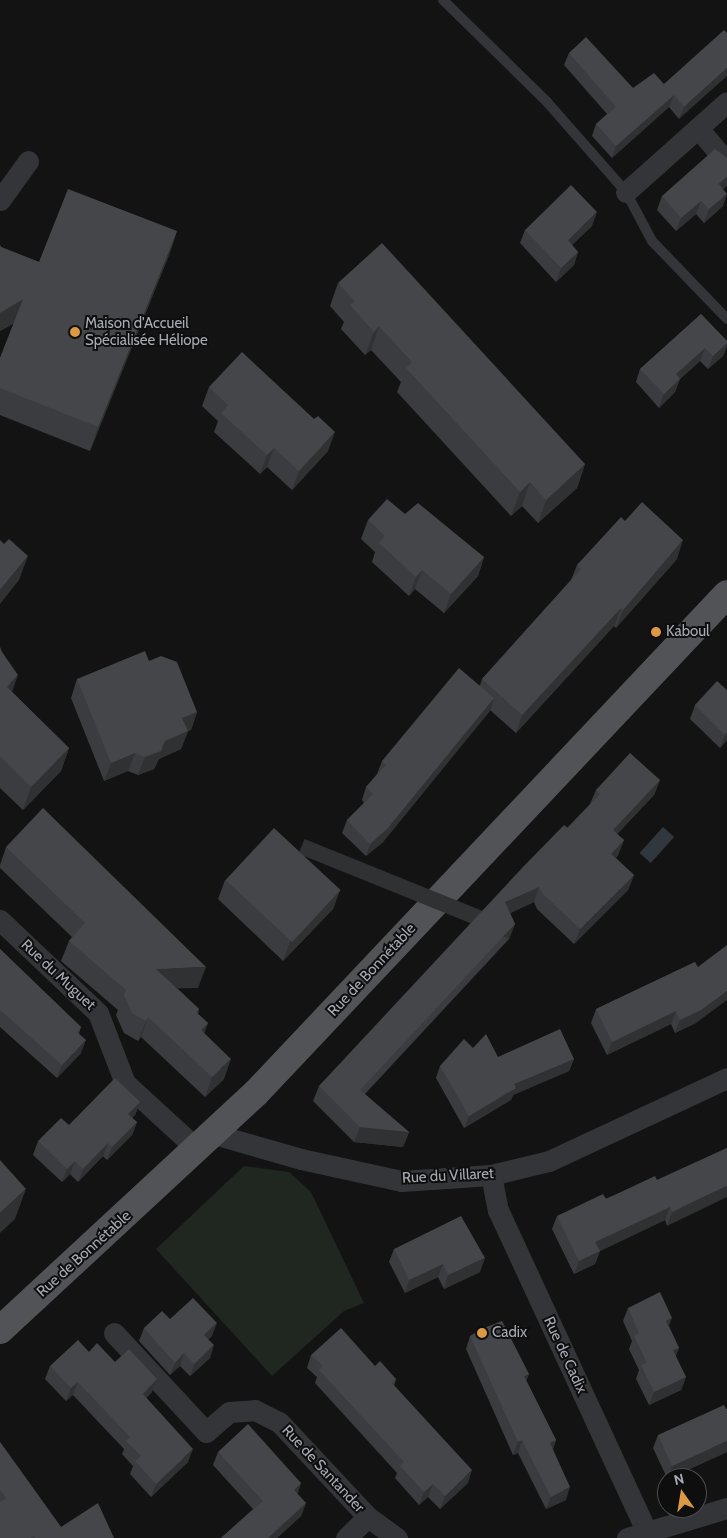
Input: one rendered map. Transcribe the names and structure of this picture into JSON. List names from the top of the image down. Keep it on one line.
{"streets":{"main road":["Rue de Bonnétable"],"street":["Rue du Muguet","Rue du Villaret","Rue de Cadix","Rue de Santander"]},"crossings":[["Rue de Bonnétable","Rue du Muguet"],["Rue de Bonnétable","Rue du Villaret"],["Rue du Muguet","Rue du Villaret"],["Rue du Villaret","Rue de Cadix"]],"places":["Maison d'Accueil Spécialisée Héliope","Kaboul","Cadix"],"north":"top"}
